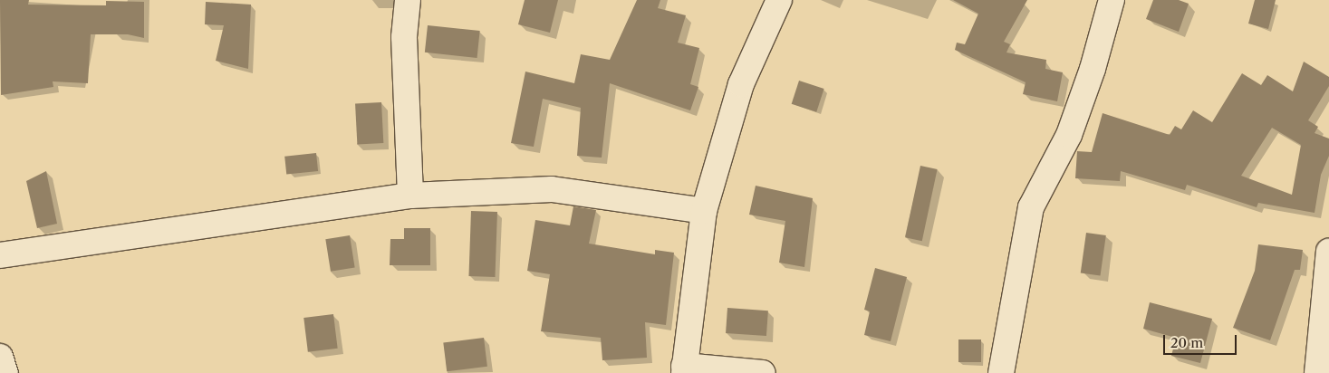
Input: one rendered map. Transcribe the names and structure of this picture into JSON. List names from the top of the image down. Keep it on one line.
{"scale_bar":"20 m"}
